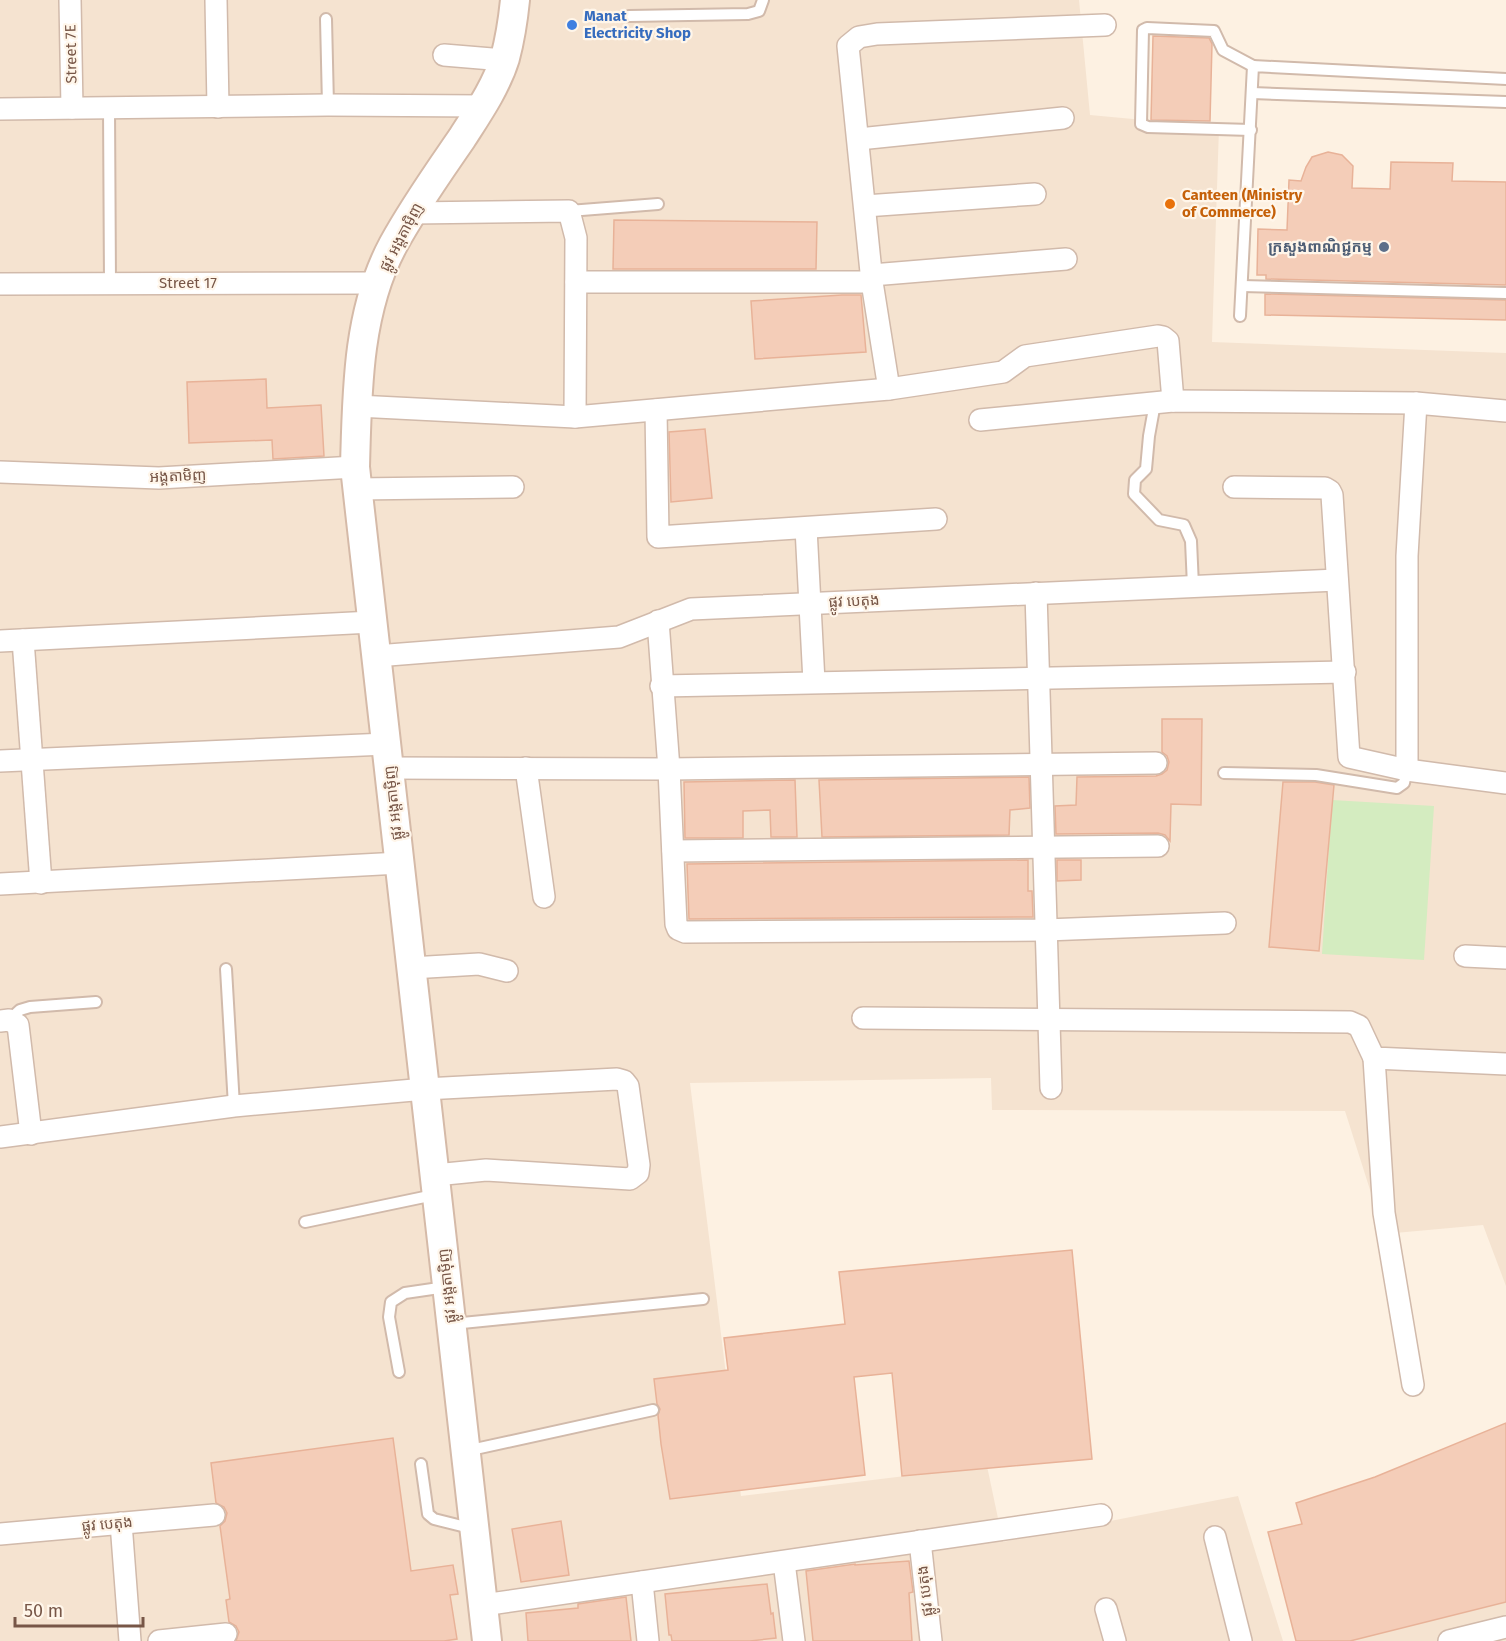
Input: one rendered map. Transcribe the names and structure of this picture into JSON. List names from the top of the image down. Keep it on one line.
{"streets":{"street":["Street 7E","ផ្លូវ អង្តតាម៉ិញ","Street 17","អង្គតាមិញ","ផ្លូវ បេតុង"]},"crossings":[["ផ្លូវ អង្តតាម៉ិញ","Street 17"],["ផ្លូវ អង្តតាម៉ិញ","អង្គតាមិញ"],["ផ្លូវ អង្តតាម៉ិញ","ផ្លូវ បេតុង"]],"places":["Manat Electricity Shop","Canteen (Ministry of Commerce)","ក្រសួងពាណិជ្ជកម្ម"],"scale_bar":"50 m"}
